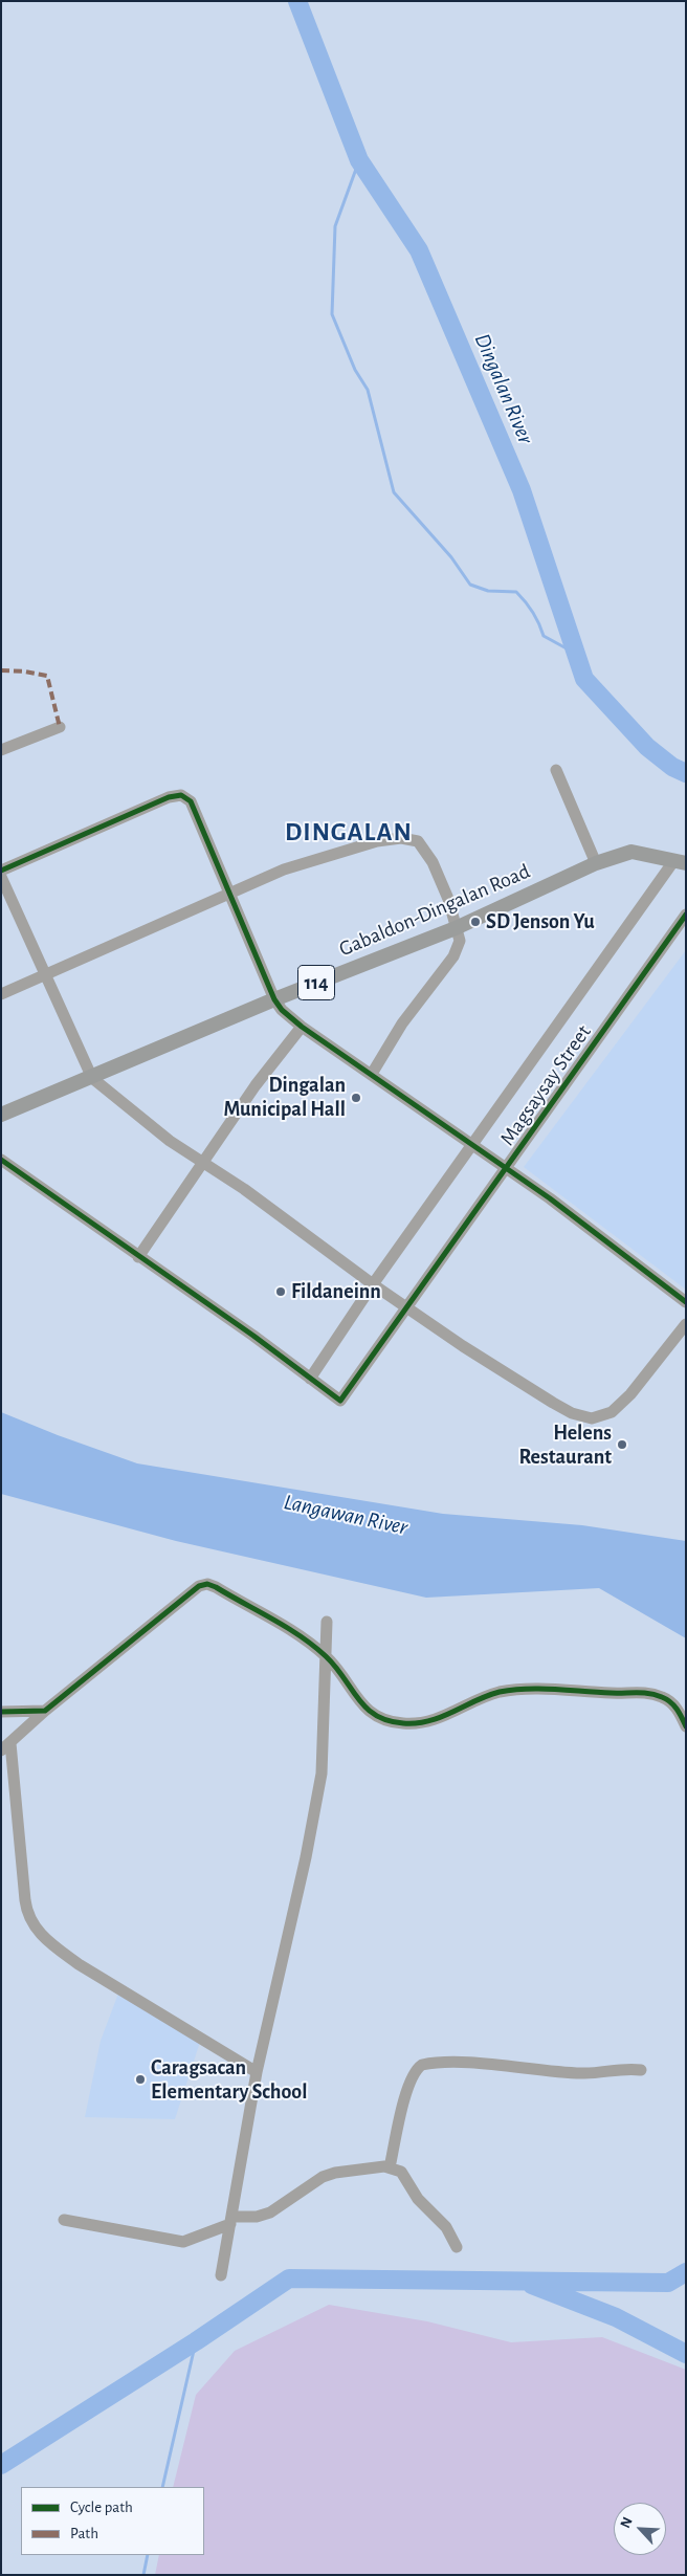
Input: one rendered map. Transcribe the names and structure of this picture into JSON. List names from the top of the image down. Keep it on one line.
{"streets":{"main road":["Gabaldon-Dingalan Road","114"],"street":["Magsaysay Street"]},"crossings":[["Gabaldon-Dingalan Road","Magsaysay Street"]],"districts":["DINGALAN"],"water":["Dingalan River","Langawan River"],"places":["SD Jenson Yu","Dingalan Municipal Hall","Fildaneinn","Helens Restaurant","Caragsacan Elementary School"],"legend":["Cycle path","Path"],"north":"top left"}
